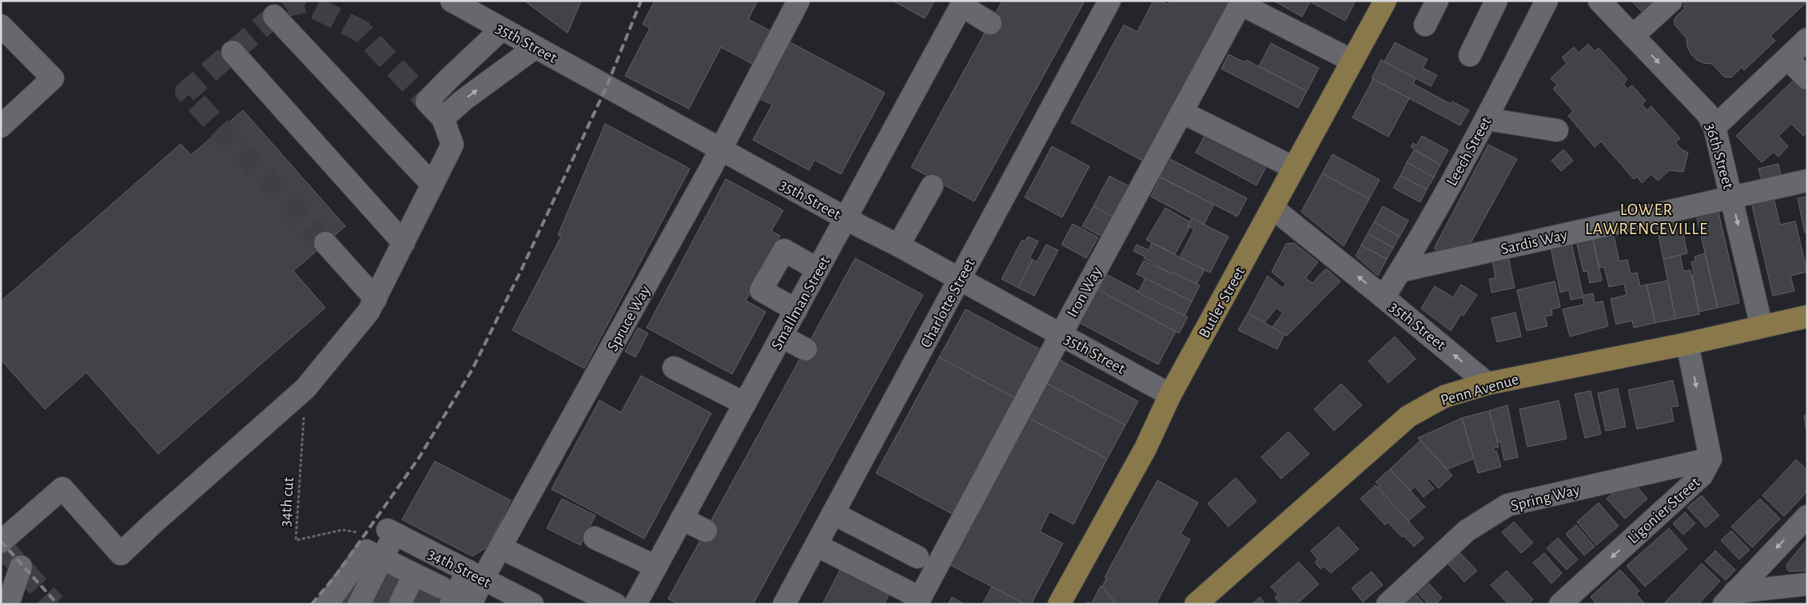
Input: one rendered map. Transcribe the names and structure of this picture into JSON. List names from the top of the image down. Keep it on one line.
{"streets":{"main road":["Butler Street","Penn Avenue"],"street":["35th Street","Leech Street","36th Street","Sardis Way","Iron Way","Smallman Street","Charlotte Street","Spruce Way","Spring Way","Ligonier Street","34th Street"],"path":["34th cut"]},"crossings":[["35th Street","Leech Street"],["35th Street","Iron Way"],["35th Street","Butler Street"],["35th Street","Smallman Street"],["35th Street","Charlotte Street"],["35th Street","Spruce Way"],["35th Street","Penn Avenue"],["Leech Street","Sardis Way"],["36th Street","Sardis Way"],["36th Street","Penn Avenue"],["Spruce Way","34th Street"],["Penn Avenue","Ligonier Street"],["Spring Way","Ligonier Street"],["34th cut","34th Street"]],"one_way":["36th Street"],"districts":["LOWER LAWRENCEVILLE"]}
